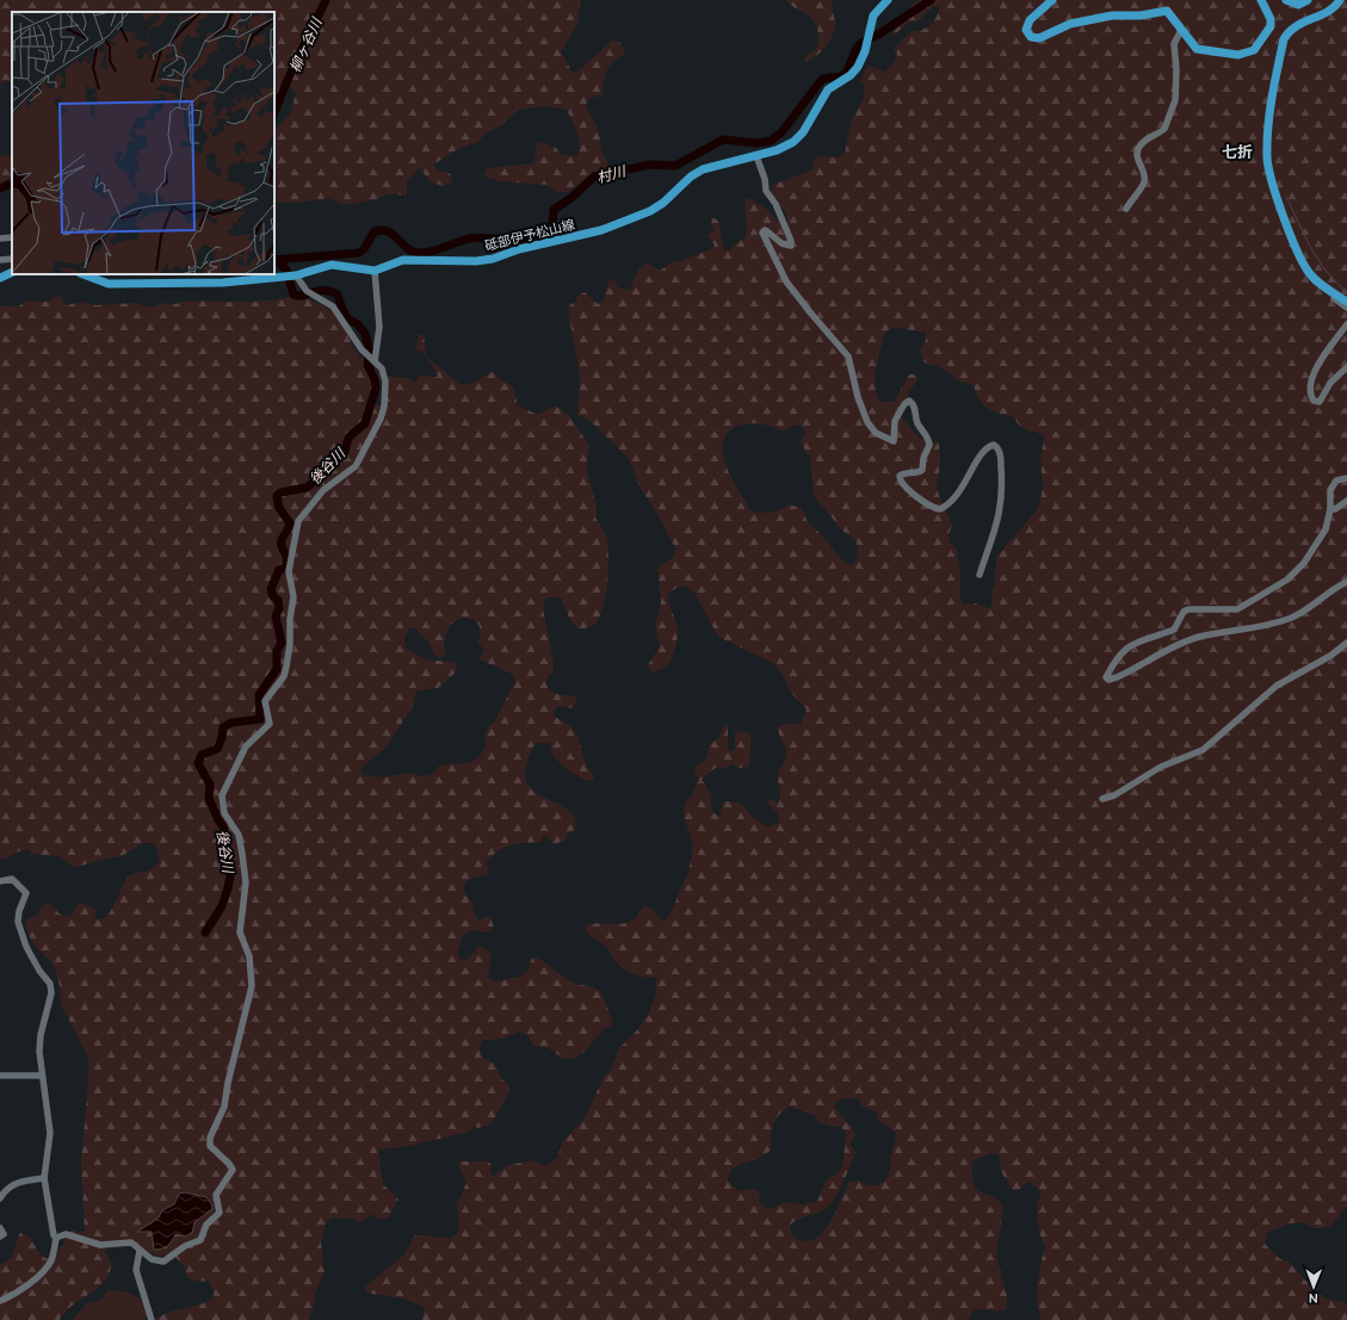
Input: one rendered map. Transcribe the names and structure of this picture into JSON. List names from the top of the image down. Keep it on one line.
{"streets":{"main road":["砥部伊予松山線"]},"districts":["七折"],"water":["柳ヶ谷川","村川","後谷川"],"north":"bottom"}
